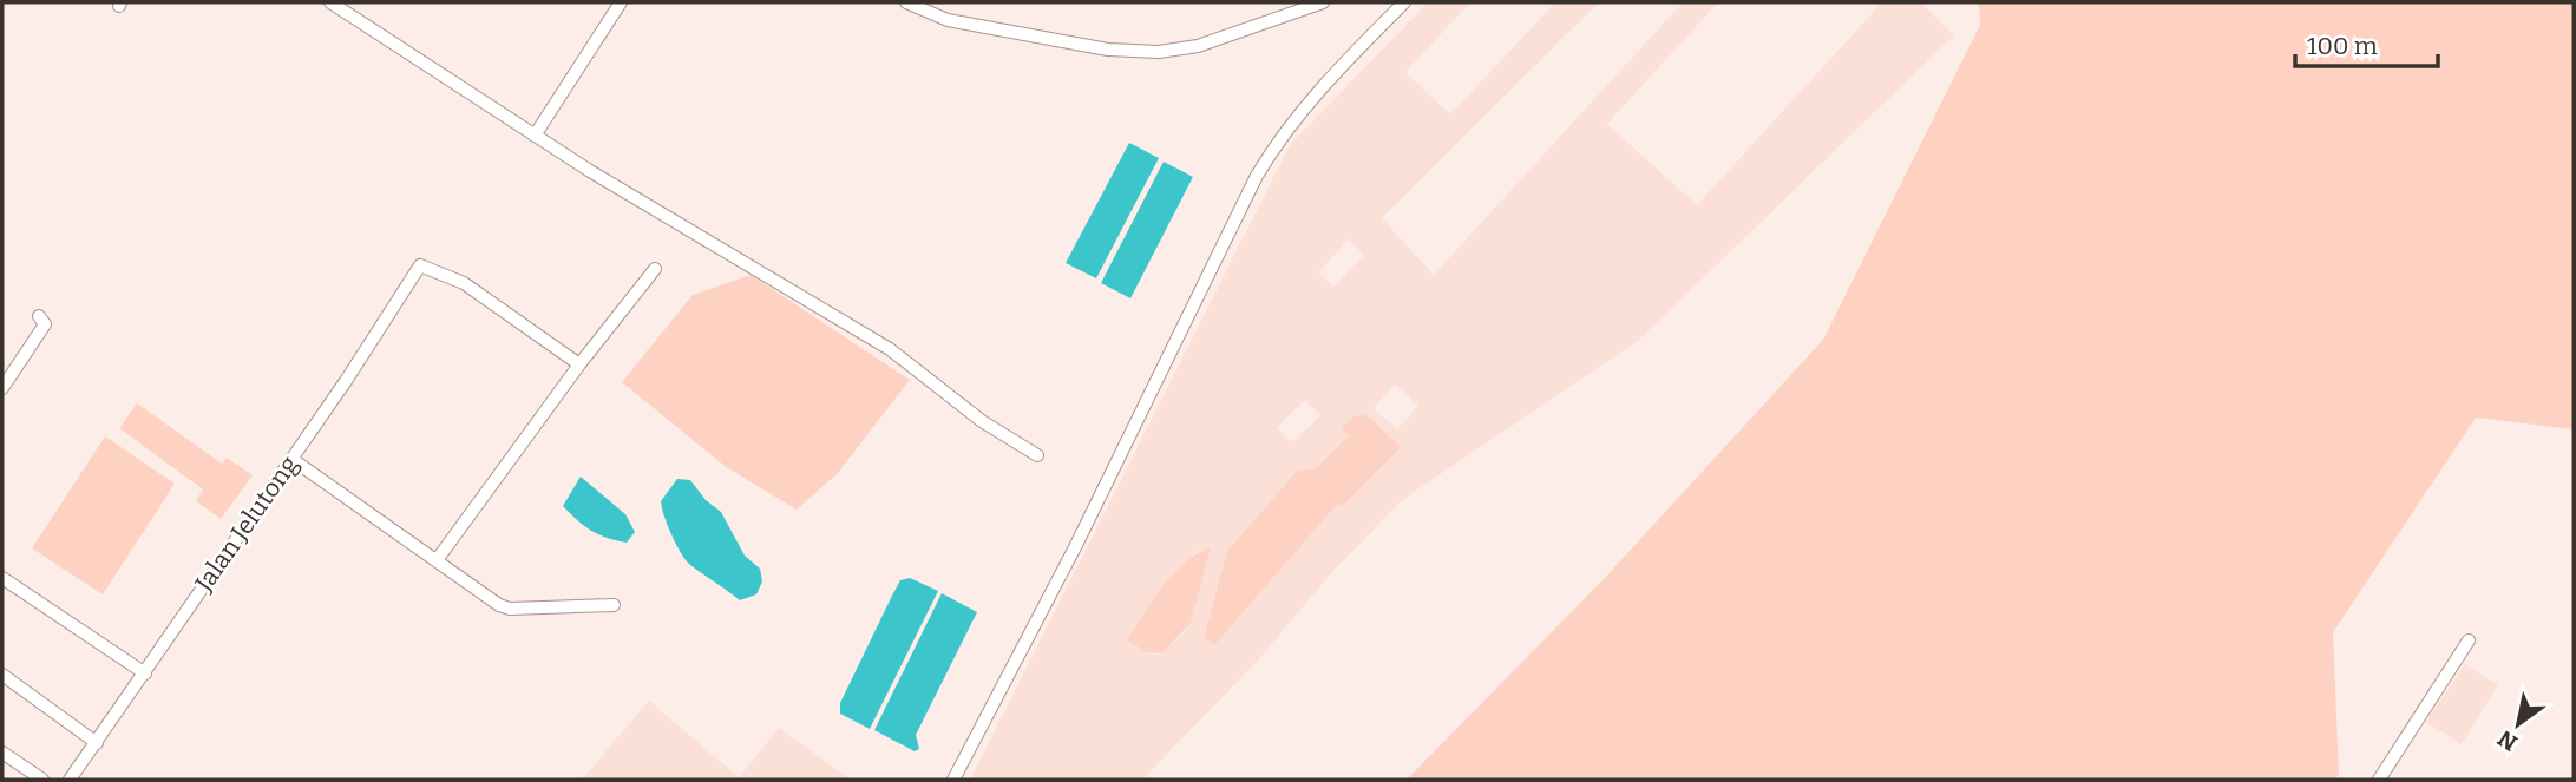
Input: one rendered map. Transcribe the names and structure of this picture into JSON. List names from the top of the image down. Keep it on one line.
{"streets":{"street":["Jalan Jelutong"]},"scale_bar":"100 m","north":"bottom left"}
